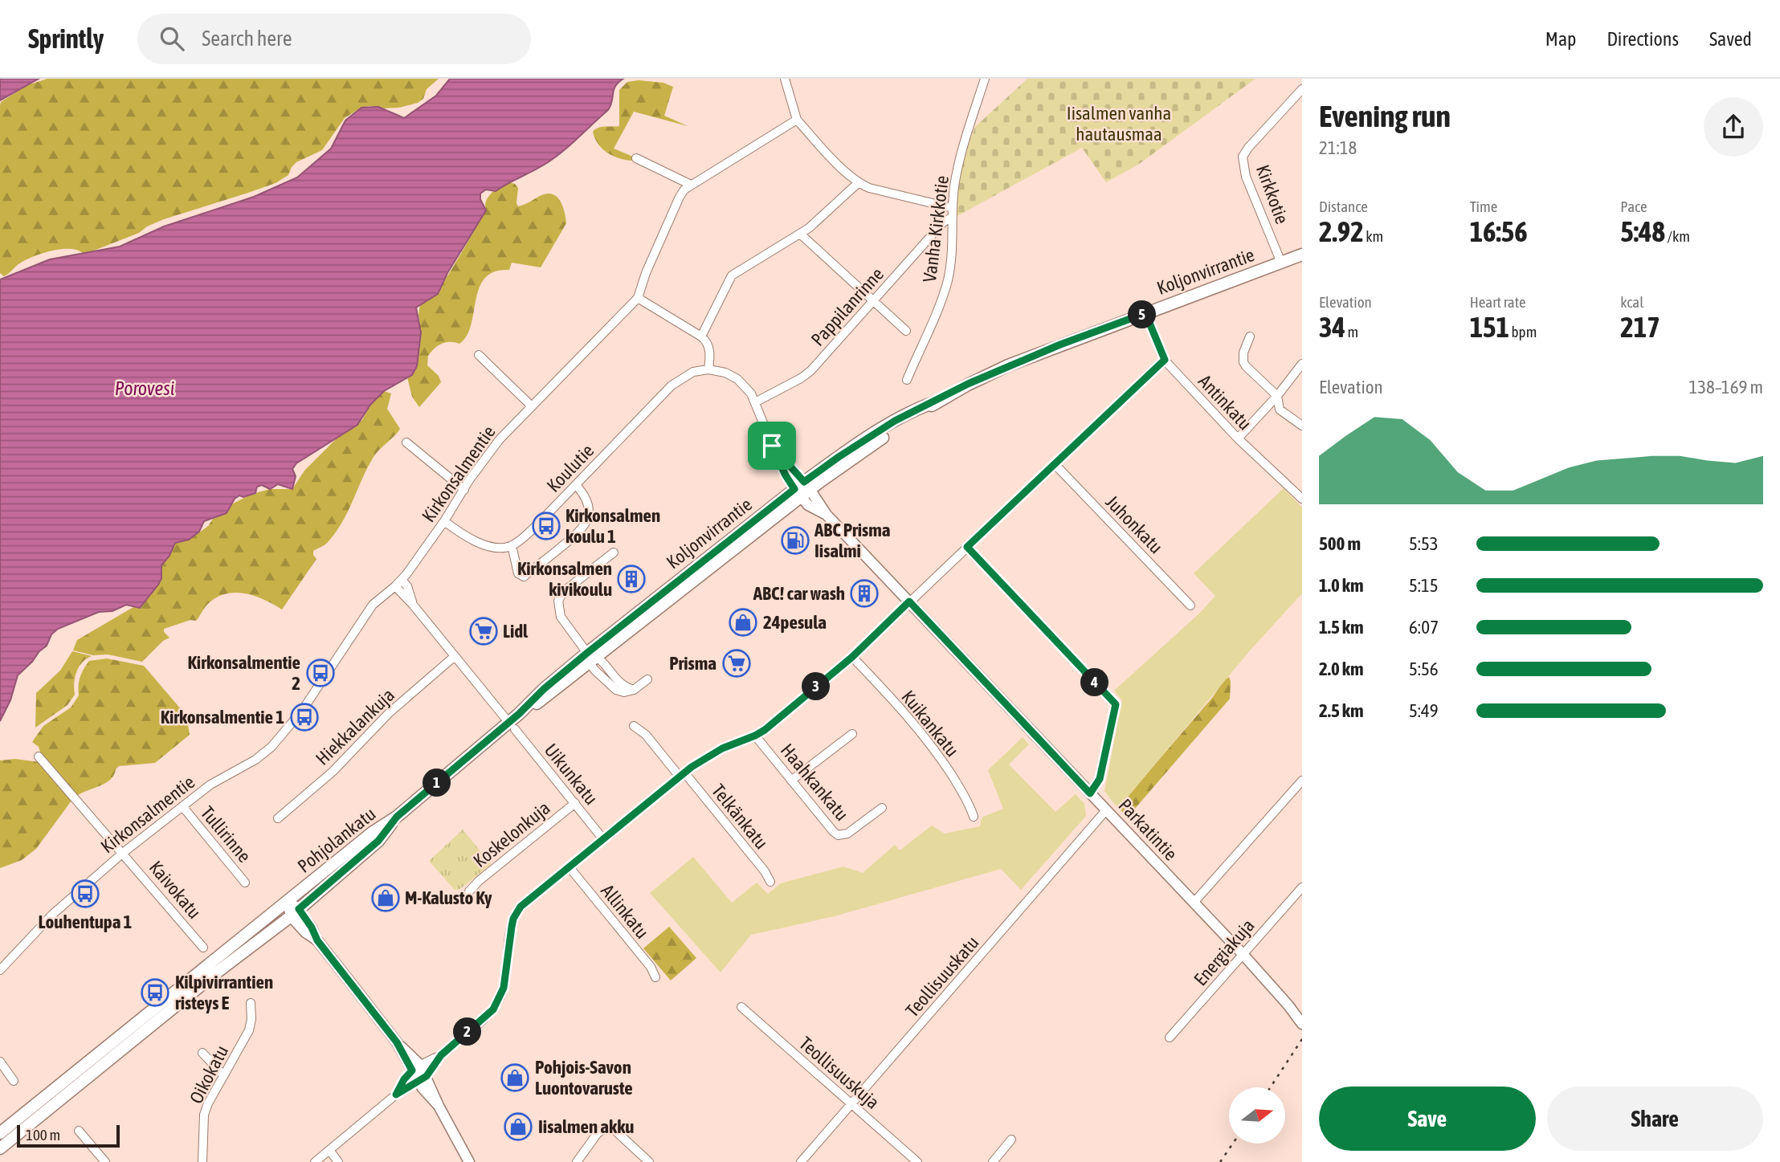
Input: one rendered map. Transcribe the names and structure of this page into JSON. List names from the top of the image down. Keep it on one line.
{"streets":{"main road":["Koljonvirrantie","Pohjolankatu"],"street":["Kirkkotie","Vanha Kirkkotie","Pappilanrinne","Antinkatu","Koulutie","Kirkonsalmentie","Juhonkatu","Kuikankatu","Hiekkalankuja","Uikunkatu","Haahkankatu","Telkänkatu","Parkatintie","Tullirinne","Koskelonkuja","Kaivokatu","Allinkatu","Energiakuja","Teollisuuskatu","Teollisuuskuja","Oikokatu"]},"crossings":[["Kirkkotie","Koljonvirrantie"],["Vanha Kirkkotie","Pappilanrinne"],["Koljonvirrantie","Antinkatu"],["Koljonvirrantie","Parkatintie"],["Koljonvirrantie","Pohjolankatu"],["Kirkonsalmentie","Tullirinne"],["Kirkonsalmentie","Kaivokatu"],["Uikunkatu","Koskelonkuja"],["Parkatintie","Energiakuja"],["Parkatintie","Teollisuuskatu"],["Teollisuuskatu","Teollisuuskuja"]],"water":["Porovesi"],"parks":["Iisalmen vanha hautausmaa"],"places":{"bus stop":["Kirkonsalmen koulu 1","Kirkonsalmentie 2","Kirkonsalmentie 1","Louhentupa 1","Kilpivirrantien risteys E"],"fuel station":["ABC Prisma Iisalmi"],"building":["Kirkonsalmen kivikoulu","ABC! car wash"],"shop":["24pesula","M-Kalusto Ky","Pohjois-Savon Luontovaruste","Iisalmen akku"],"supermarket":["Lidl","Prisma"]},"scale_bar":"100 m","north":"right","page":{"header":"Sprintly","search":"Search here","nav":["Map","Directions","Saved"],"heading":["Evening run","21:18"],"stats":[["Distance","2.92 km"],["Time","16:56"],["Pace","5:48 /km"],["Elevation","34 m"],["Heart rate","151 bpm"],["kcal","217"]],"pins":["5","4","3","1","2"],"chart":["Elevation","138–169 m"],"list":[{"name":"500 m","note":"5:53"},{"name":"1.0 km","note":"5:15"},{"name":"1.5 km","note":"6:07"},{"name":"2.0 km","note":"5:56"},{"name":"2.5 km","note":"5:49"}],"buttons":["Save","Share"],"scale":"100 m"}}
